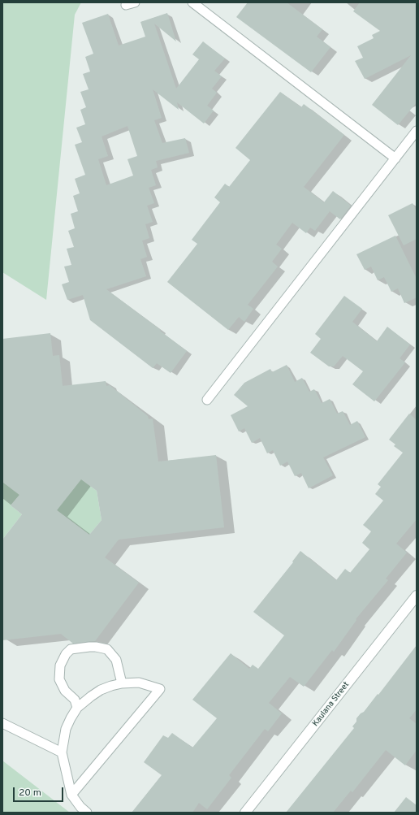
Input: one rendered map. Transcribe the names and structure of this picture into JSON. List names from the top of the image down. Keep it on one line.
{"streets":{"street":["Kaulana Street"]},"scale_bar":"20 m"}
